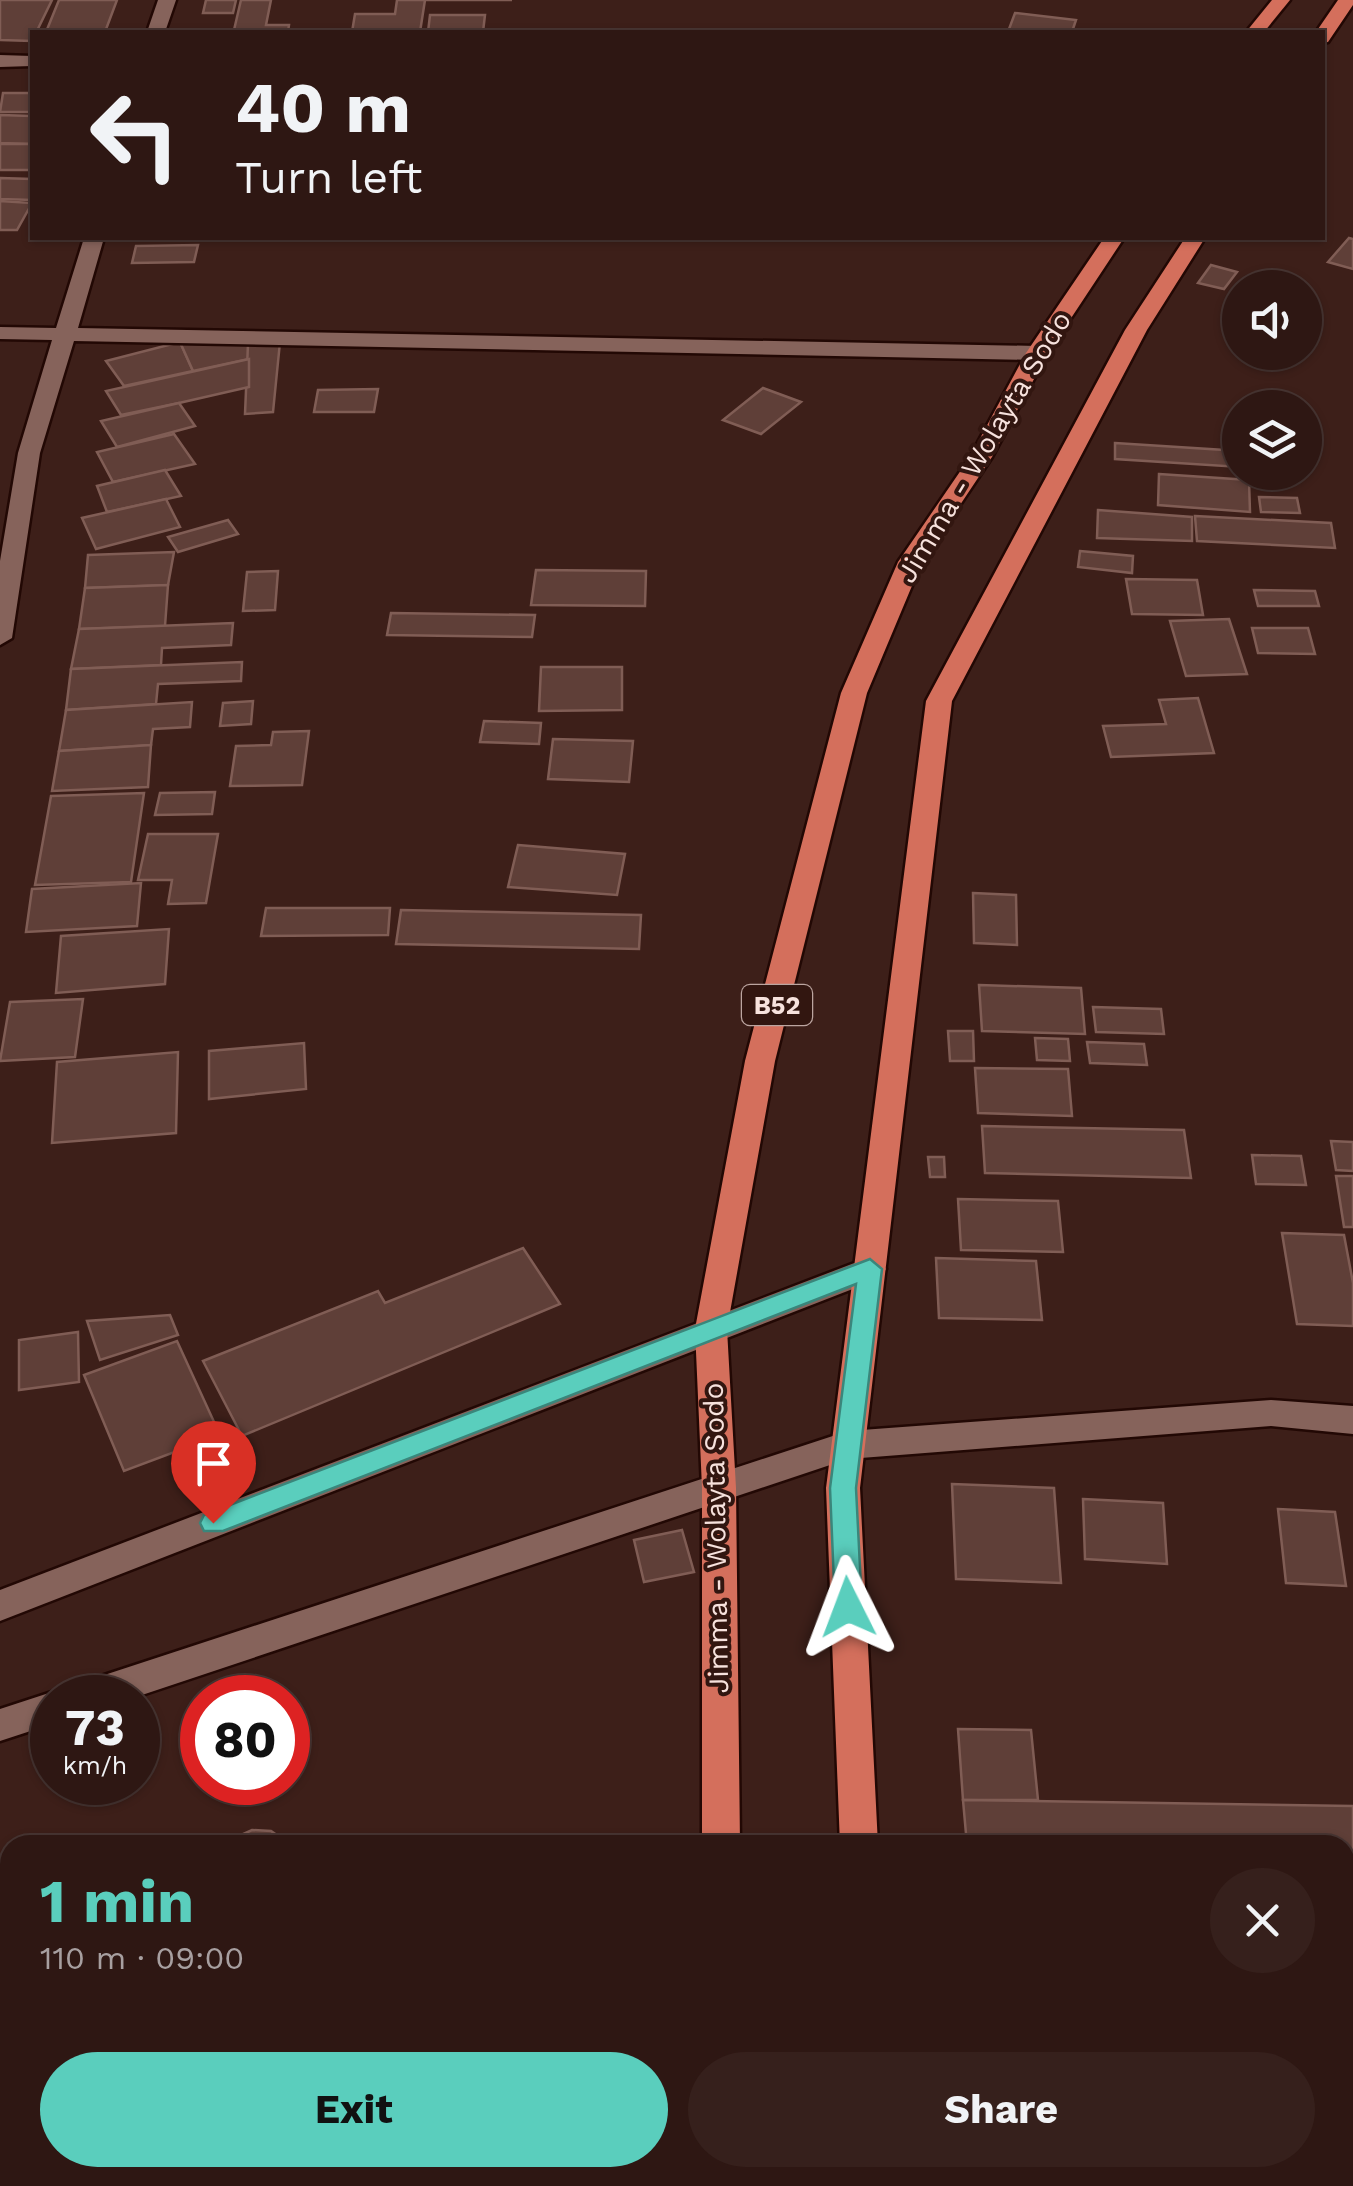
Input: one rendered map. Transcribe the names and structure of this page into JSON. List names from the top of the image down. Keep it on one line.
{"streets":{"highway":["Jimma - Wolayta Sodo","B52"]},"page":{"turn":["40 m","Turn left"],"speed":"73 km/h","limit":"80","heading":["1 min","110 m · 09:00"],"buttons":["Exit","Share"]}}
